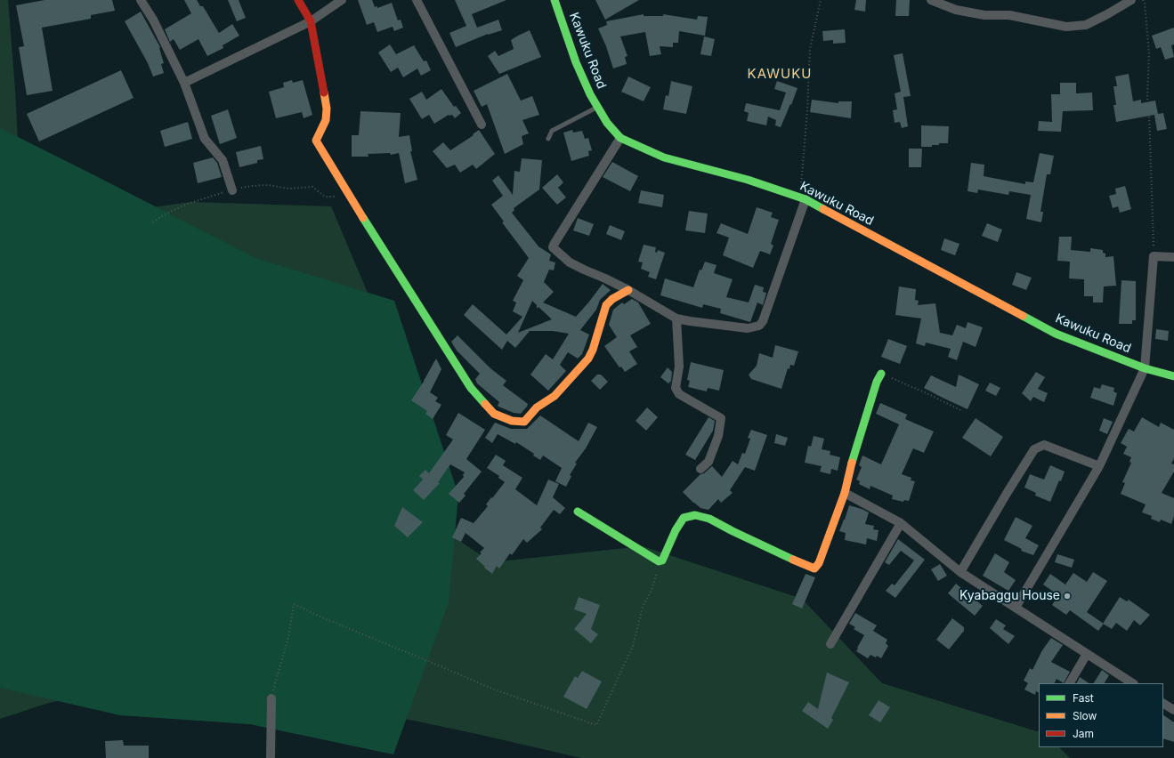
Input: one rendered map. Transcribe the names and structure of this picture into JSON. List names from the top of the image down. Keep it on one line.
{"streets":{"street":["Kawuku Road"]},"districts":["KAWUKU"],"places":["Kyabaggu House"],"legend":["Fast","Slow","Jam"]}
